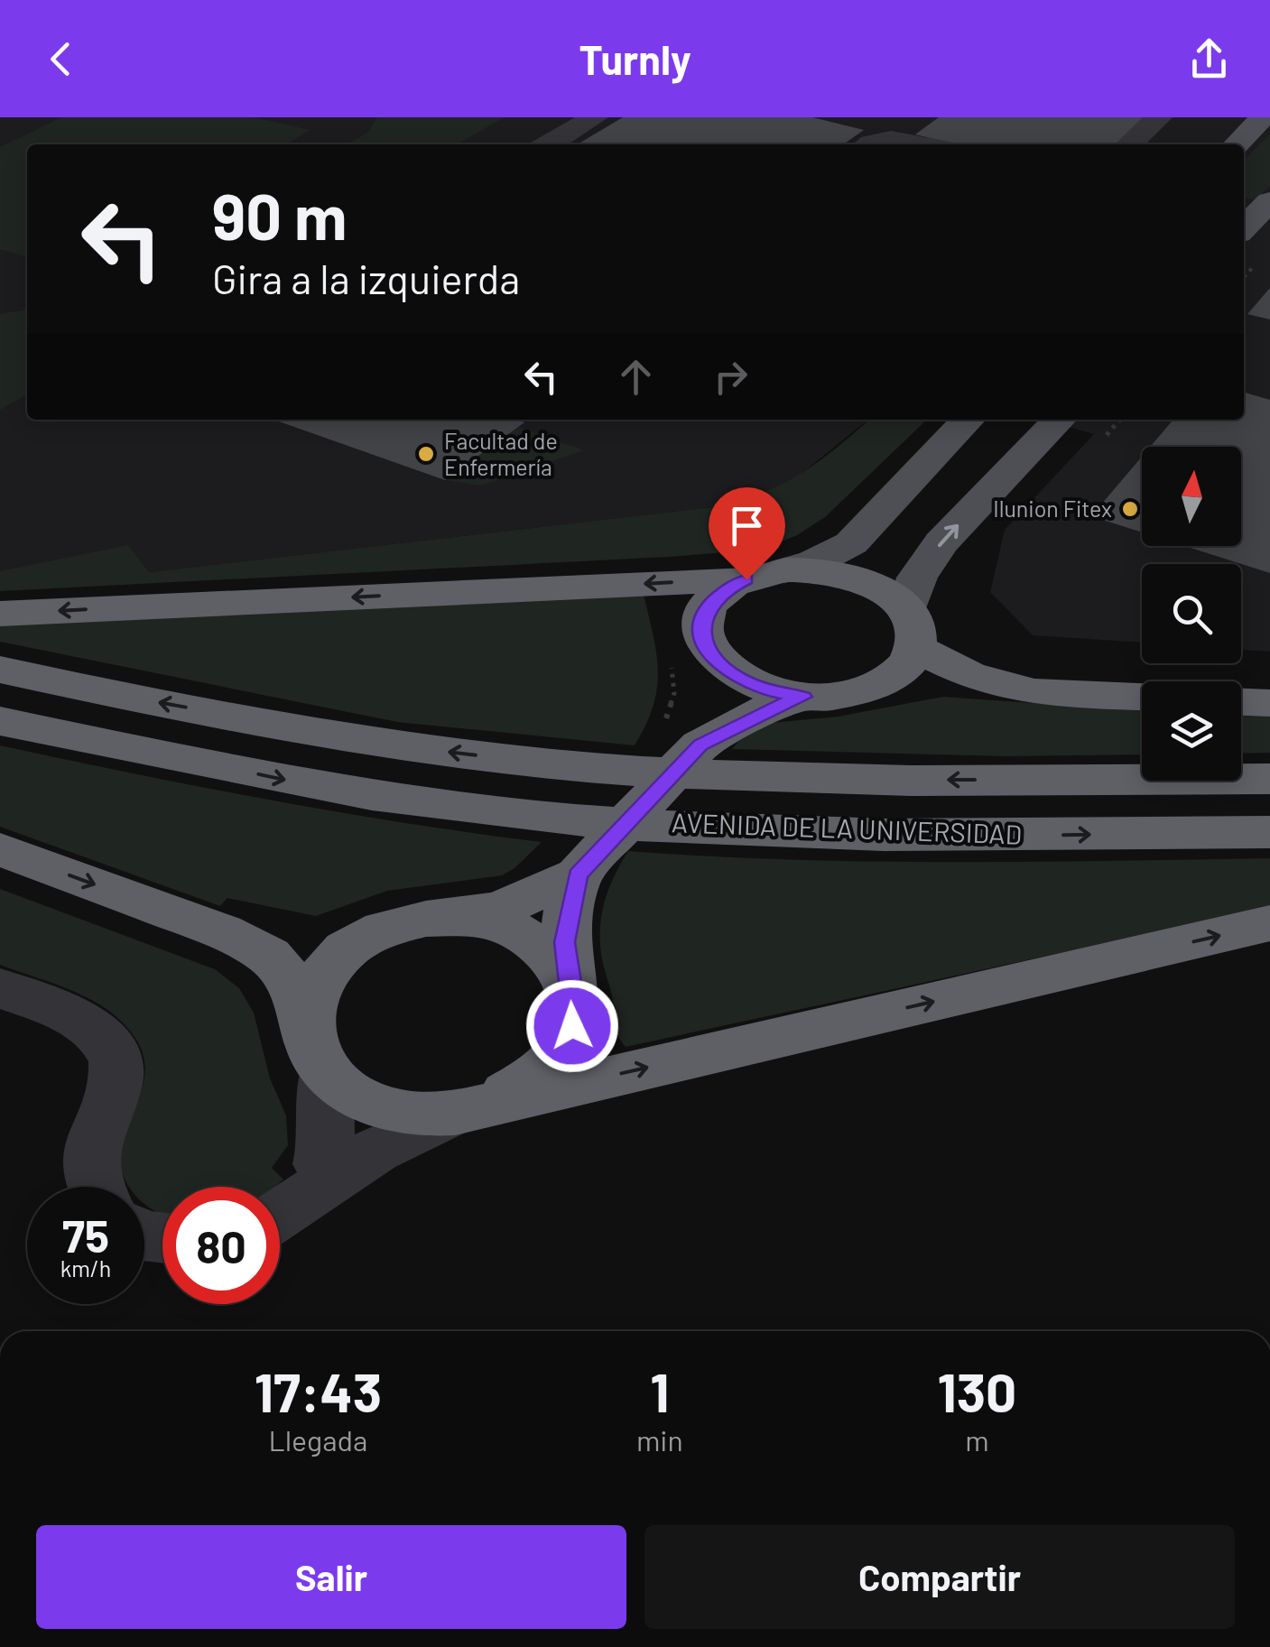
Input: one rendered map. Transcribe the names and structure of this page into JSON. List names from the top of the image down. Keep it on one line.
{"streets":{"highway":["AVENIDA DE LA UNIVERSIDAD"]},"places":["Facultad de Enfermería","Ilunion Fitex"],"north":"top","page":{"header":"Turnly","turn":["90 m","Gira a la izquierda"],"speed":"75 km/h","limit":"80","eta":["17:43","Llegada","1","min","130","m"],"buttons":["Salir","Compartir"]}}
